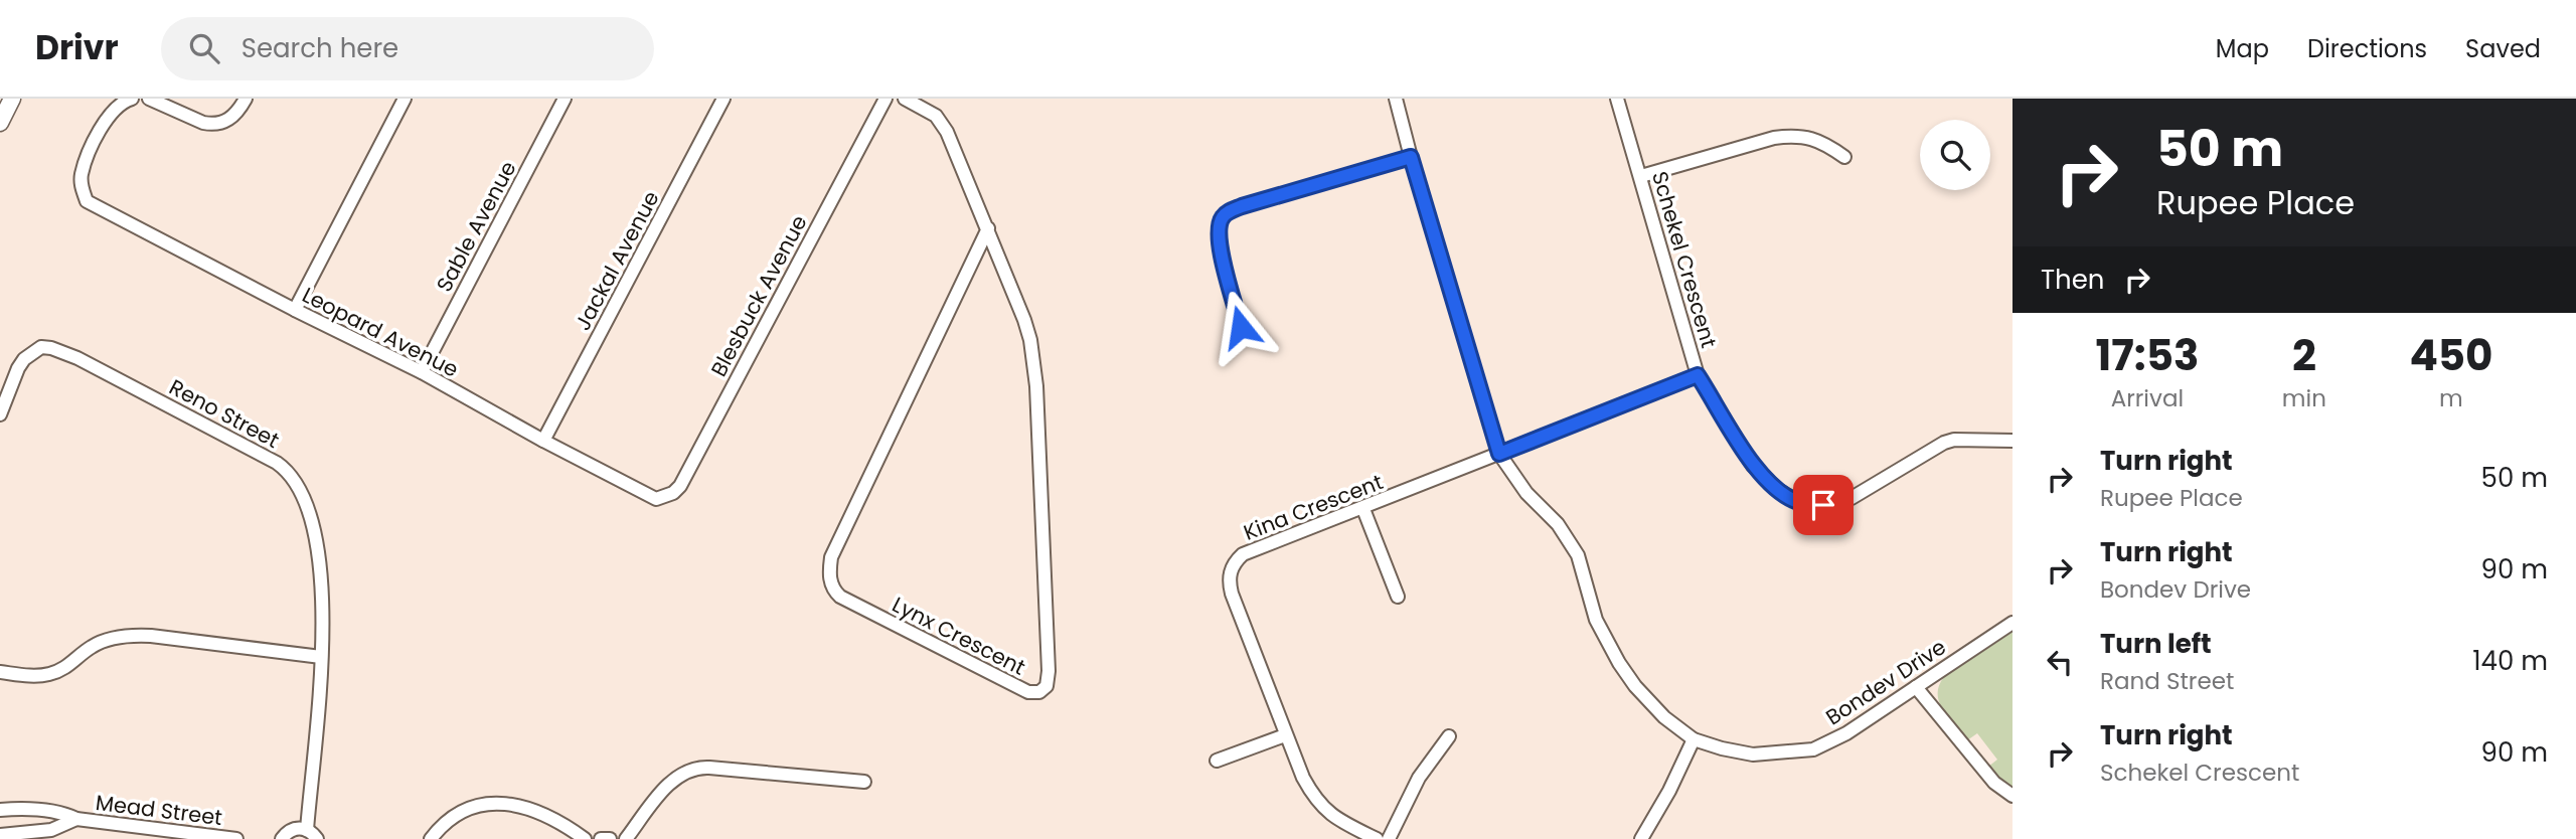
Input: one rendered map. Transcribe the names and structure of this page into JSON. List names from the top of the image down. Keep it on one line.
{"streets":{"street":["Sable Avenue","Schekel Crescent","Jackal Avenue","Blesbuck Avenue","Leopard Avenue","Reno Street","Kina Crescent","Lynx Crescent","Bondev Drive","Mead Street"]},"crossings":[["Sable Avenue","Leopard Avenue"],["Schekel Crescent","Kina Crescent"],["Jackal Avenue","Leopard Avenue"],["Blesbuck Avenue","Leopard Avenue"],["Kina Crescent","Bondev Drive"]],"page":{"header":"Drivr","search":"Search here","nav":["Map","Directions","Saved"],"turn":["50 m","Rupee Place"],"then":"Then","eta":["17:53","Arrival","2","min","450","m"],"list":[{"name":"Turn right","note":"Rupee Place","value":"50 m"},{"name":"Turn right","note":"Bondev Drive","value":"90 m"},{"name":"Turn left","note":"Rand Street","value":"140 m"},{"name":"Turn right","note":"Schekel Crescent","value":"90 m"}]}}
